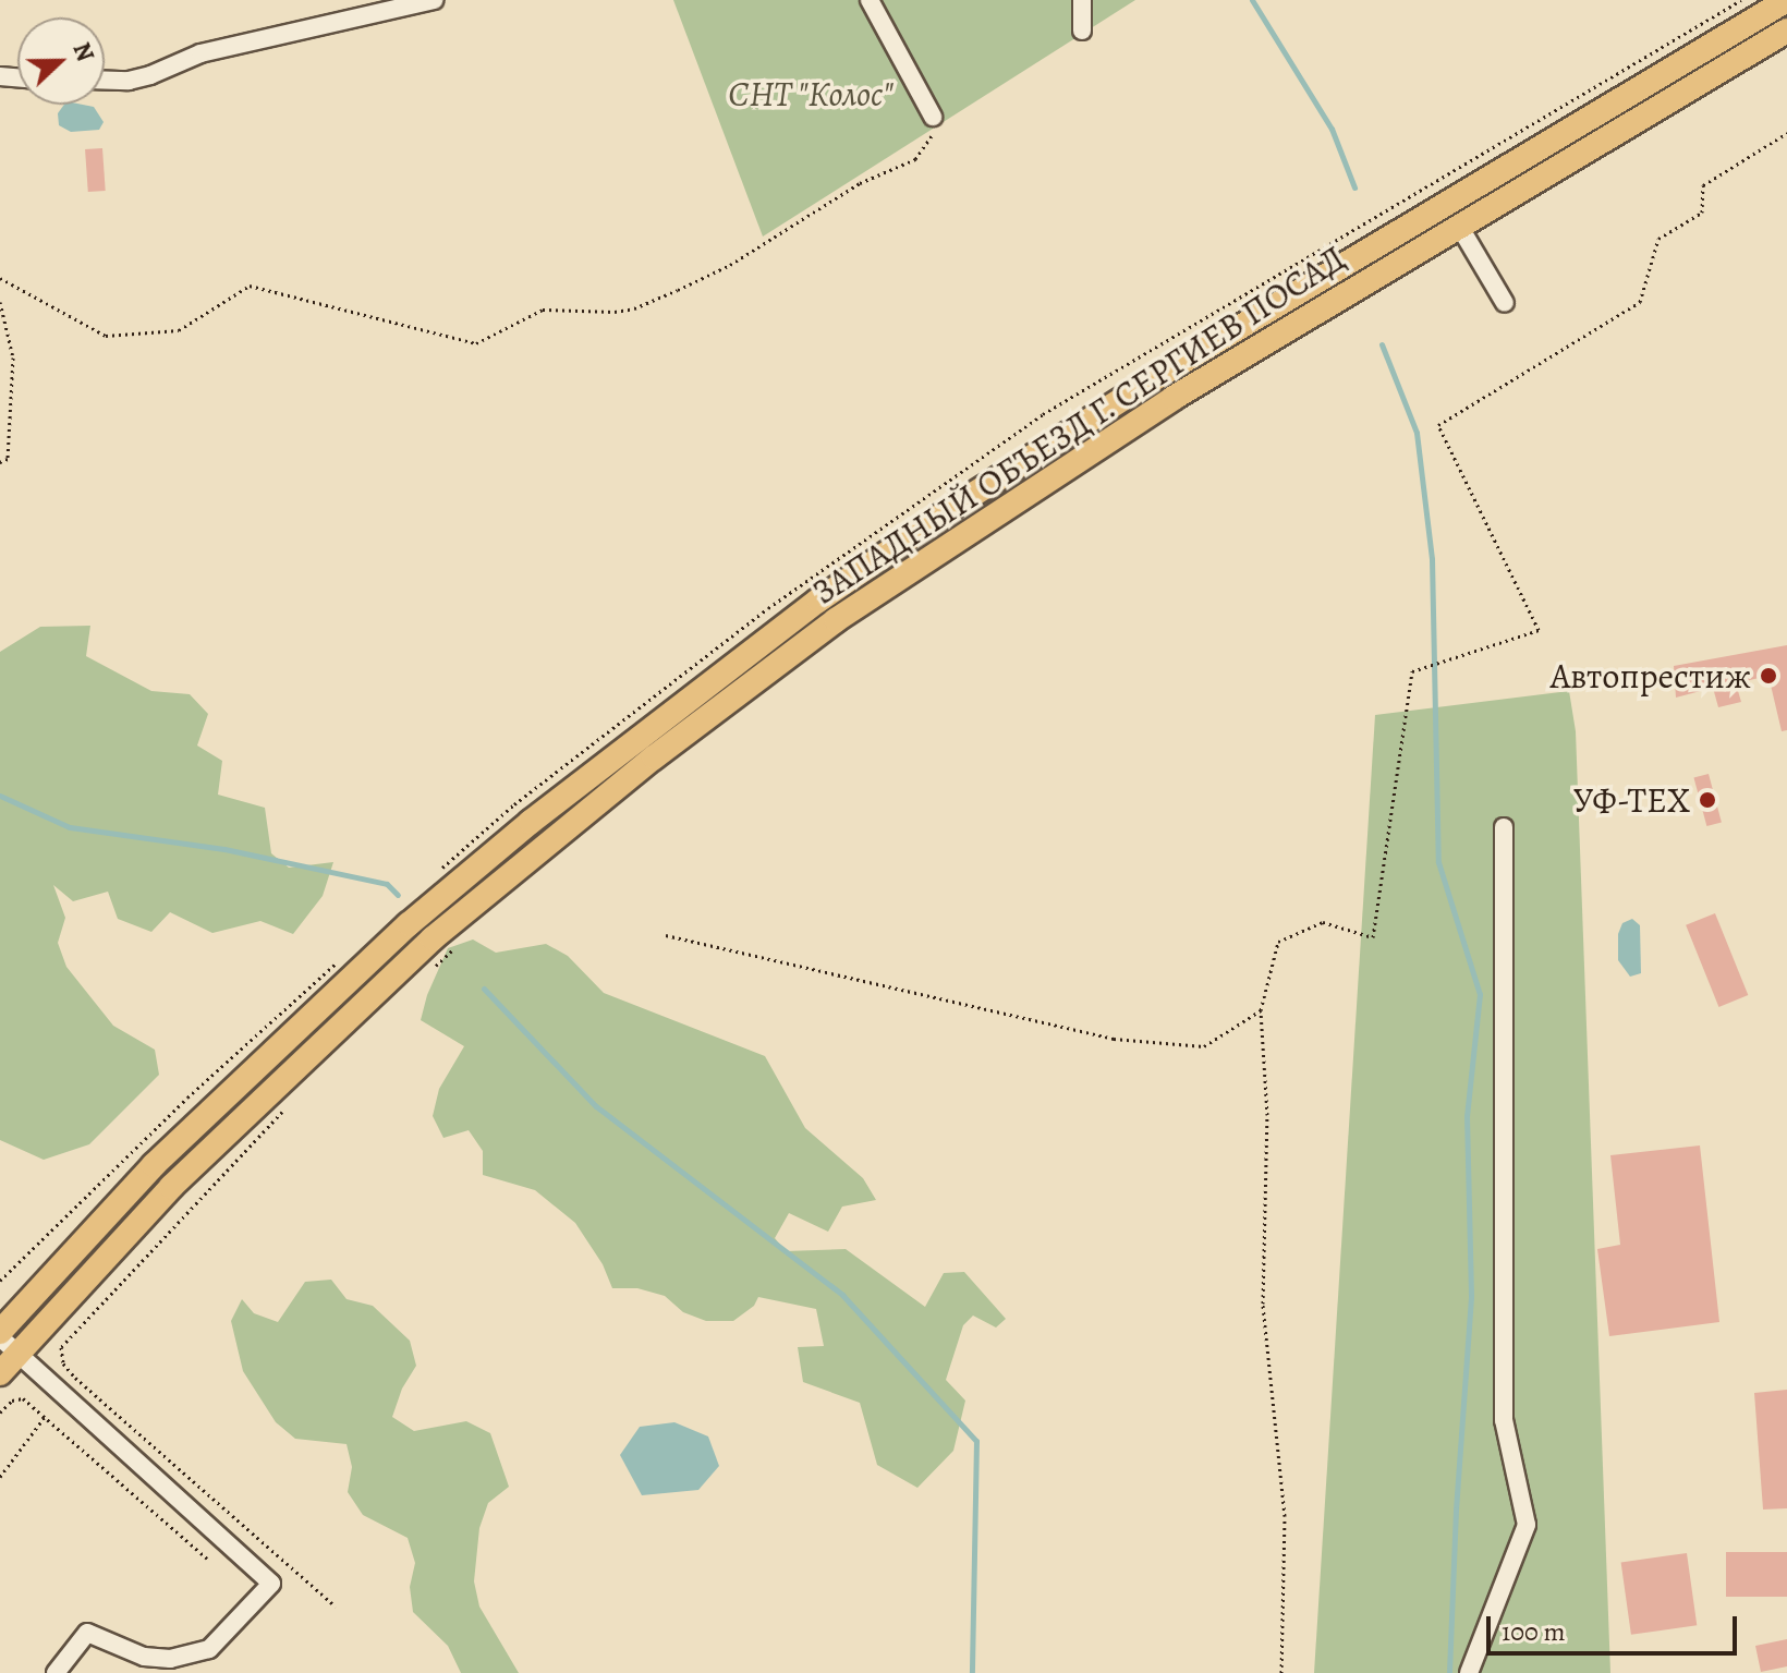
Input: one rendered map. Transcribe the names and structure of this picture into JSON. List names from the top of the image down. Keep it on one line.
{"streets":{"main road":["ЗАПАДНЫЙ ОБЪЕЗД Г. СЕРГИЕВ ПОСАД"]},"parks":["СНТ \"Колос\""],"places":["Автопрестиж","УФ-ТЕХ"],"scale_bar":"100 m","north":"right"}
